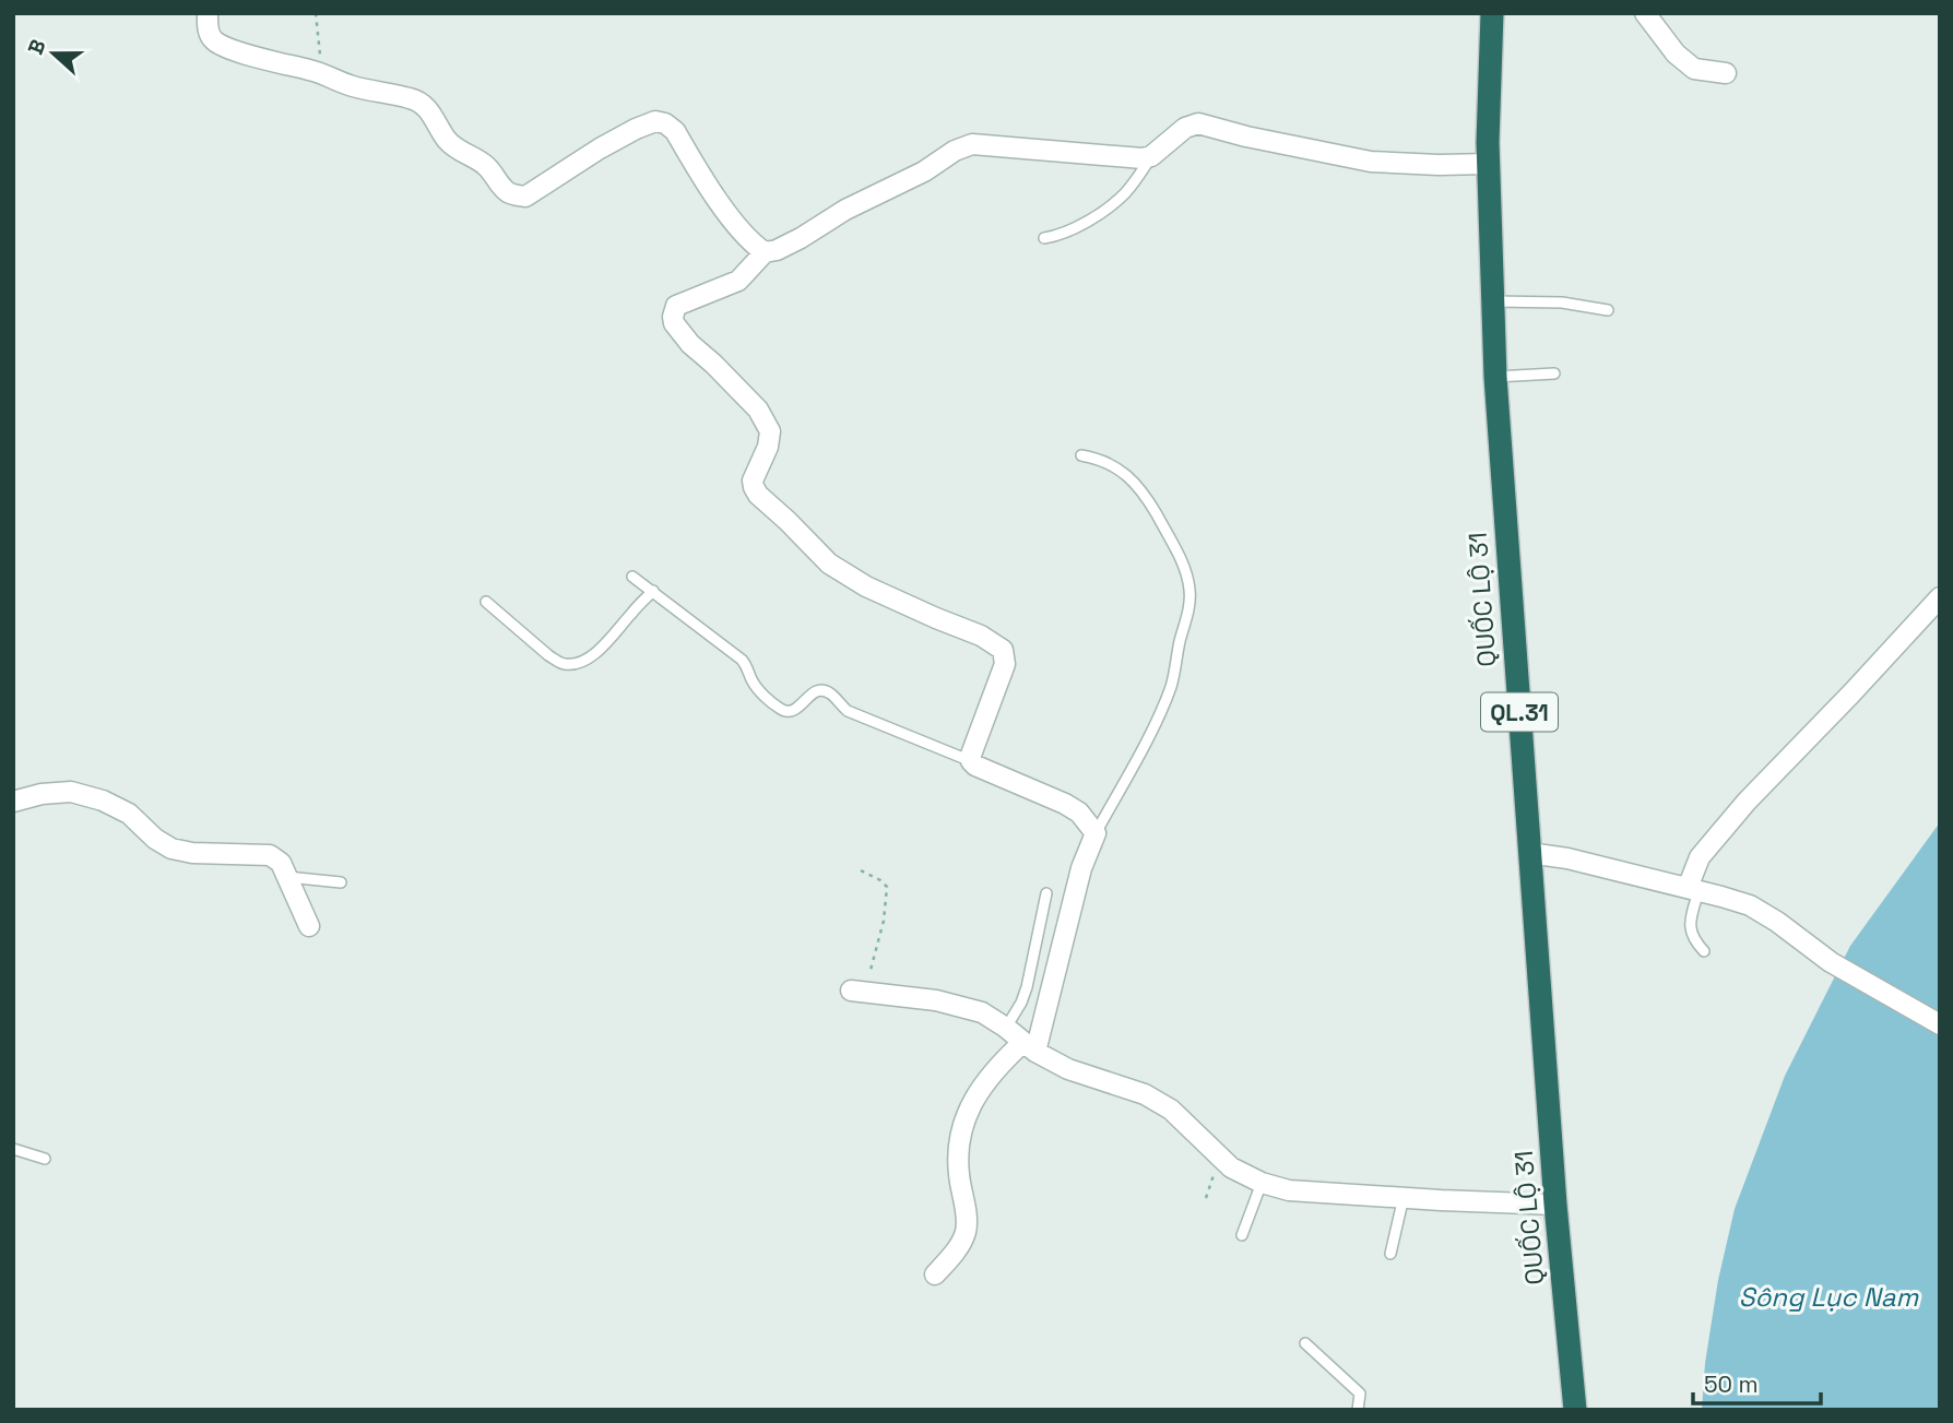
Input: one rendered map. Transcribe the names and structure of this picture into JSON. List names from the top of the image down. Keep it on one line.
{"streets":{"highway":["QUỐC LỘ 31","QL.31"]},"water":["Sông Lục Nam"],"scale_bar":"50 m","north":"left"}
